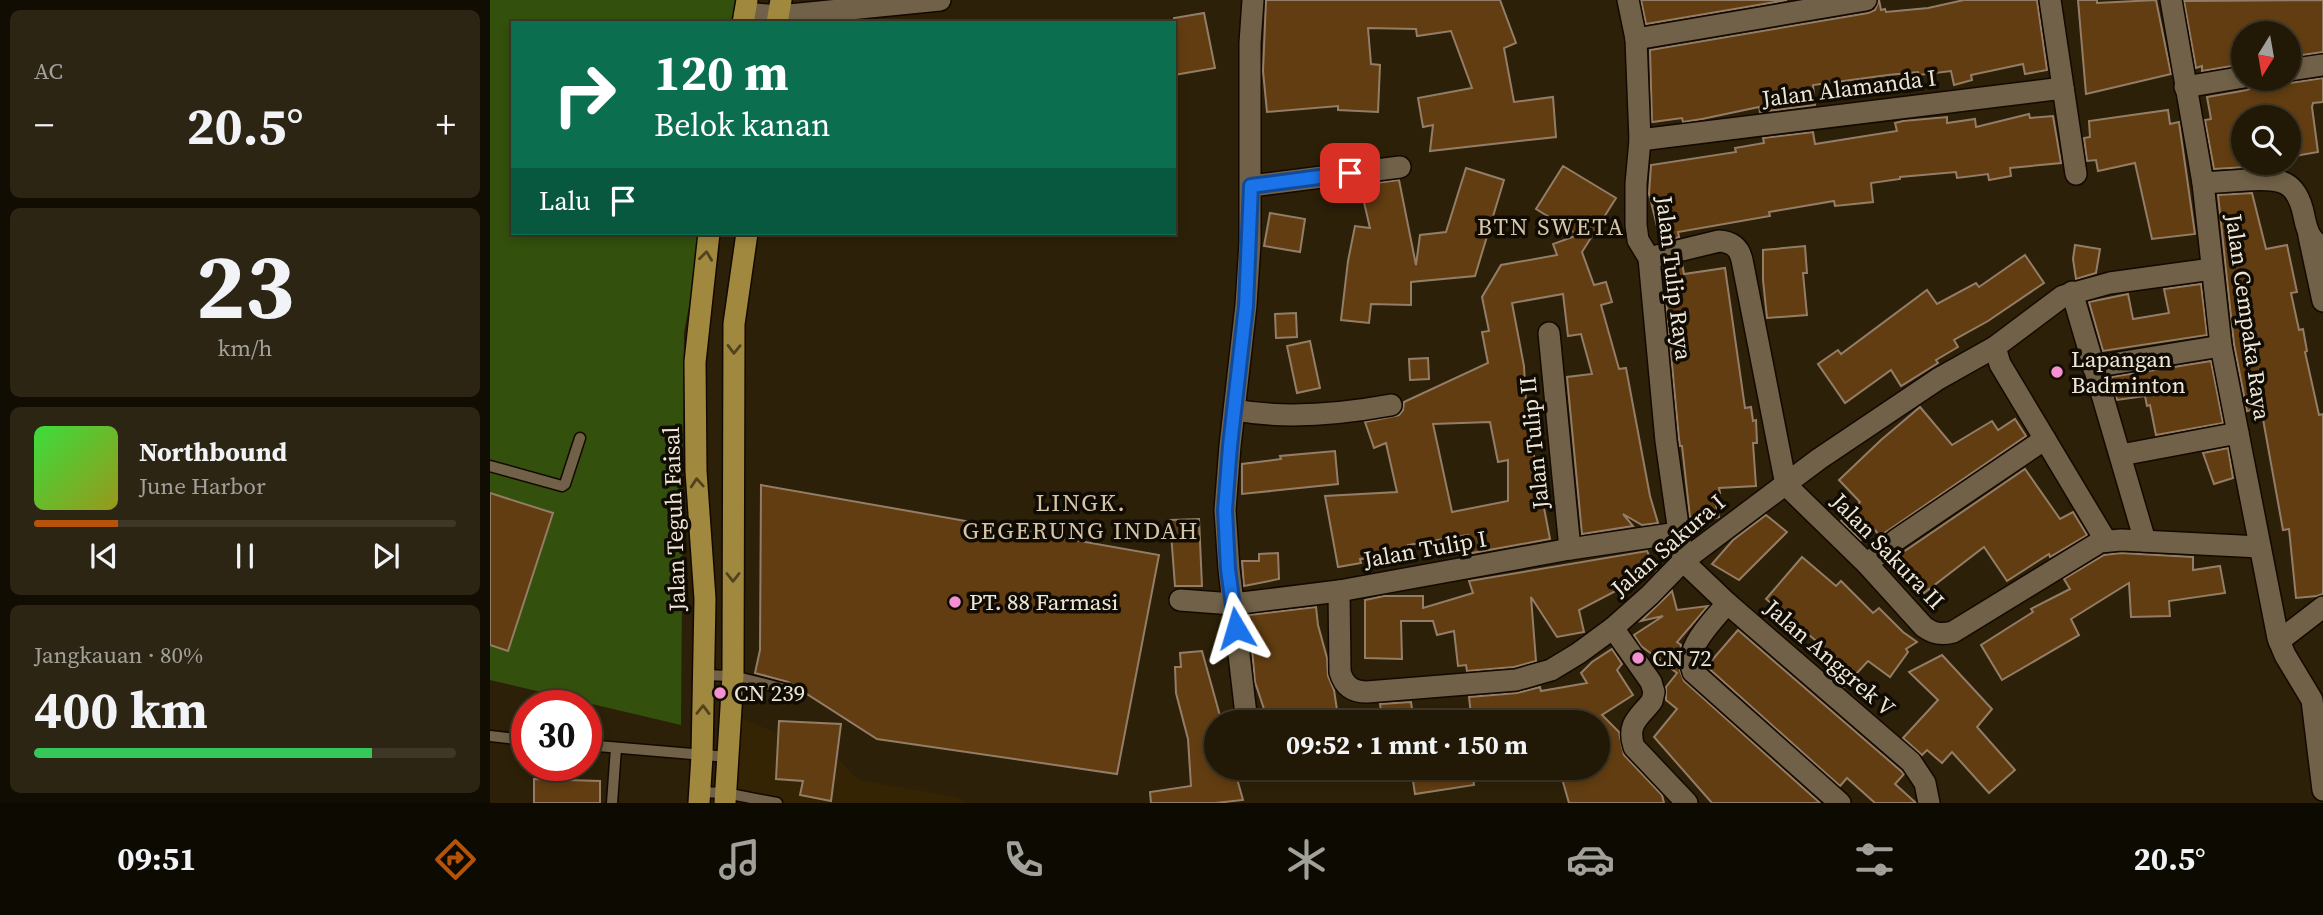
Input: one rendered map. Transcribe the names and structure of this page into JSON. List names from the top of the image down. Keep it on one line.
{"streets":{"highway":["Jalan Teguh Faisal"],"street":["Jalan Alamanda I","Jalan Tulip Raya","Jalan Cempaka Raya","Jalan Tulip II","Jalan Sakura I","Jalan Tulip I","Jalan Sakura II","Jalan Anggrek V"]},"crossings":[["Jalan Alamanda I","Jalan Tulip Raya"],["Jalan Tulip Raya","Jalan Sakura I"],["Jalan Tulip Raya","Jalan Tulip I"],["Jalan Tulip Raya","Jalan Anggrek V"],["Jalan Cempaka Raya","Jalan Sakura I"],["Jalan Tulip II","Jalan Tulip I"],["Jalan Sakura I","Jalan Tulip I"],["Jalan Sakura I","Jalan Sakura II"],["Jalan Sakura I","Jalan Anggrek V"]],"districts":["BTN SWETA","LINGK. GEGERUNG INDAH"],"places":["Lapangan Badminton","PT. 88 Farmasi","CN 72","CN 239"],"north":"bottom","page":{"tile":["AC",["23","km/h"],["Jangkauan · 80%","400 km"]],"turn":["120 m","Belok kanan"],"heat":["−","20.5°","+"],"then":"Lalu","song":["Northbound","June Harbor"],"limit":"30","trip":"09:52 · 1 mnt · 150 m","tabs":["09:51","20.5°"]}}
